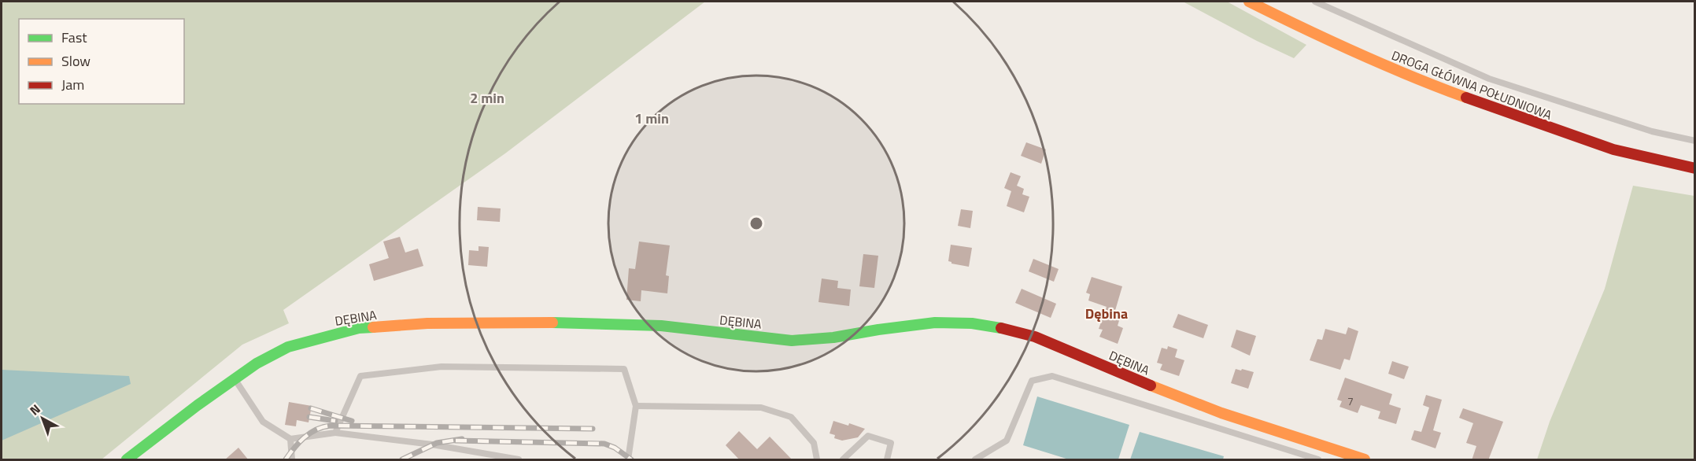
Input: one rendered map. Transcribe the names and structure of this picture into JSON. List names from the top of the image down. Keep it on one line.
{"streets":{"street":["DROGA GŁÓWNA POŁUDNIOWA","DĘBINA"]},"districts":["Dębina"],"house_numbers":["7"],"legend":["Fast","Slow","Jam"],"north":"top left","rings":["2 min","1 min"]}
